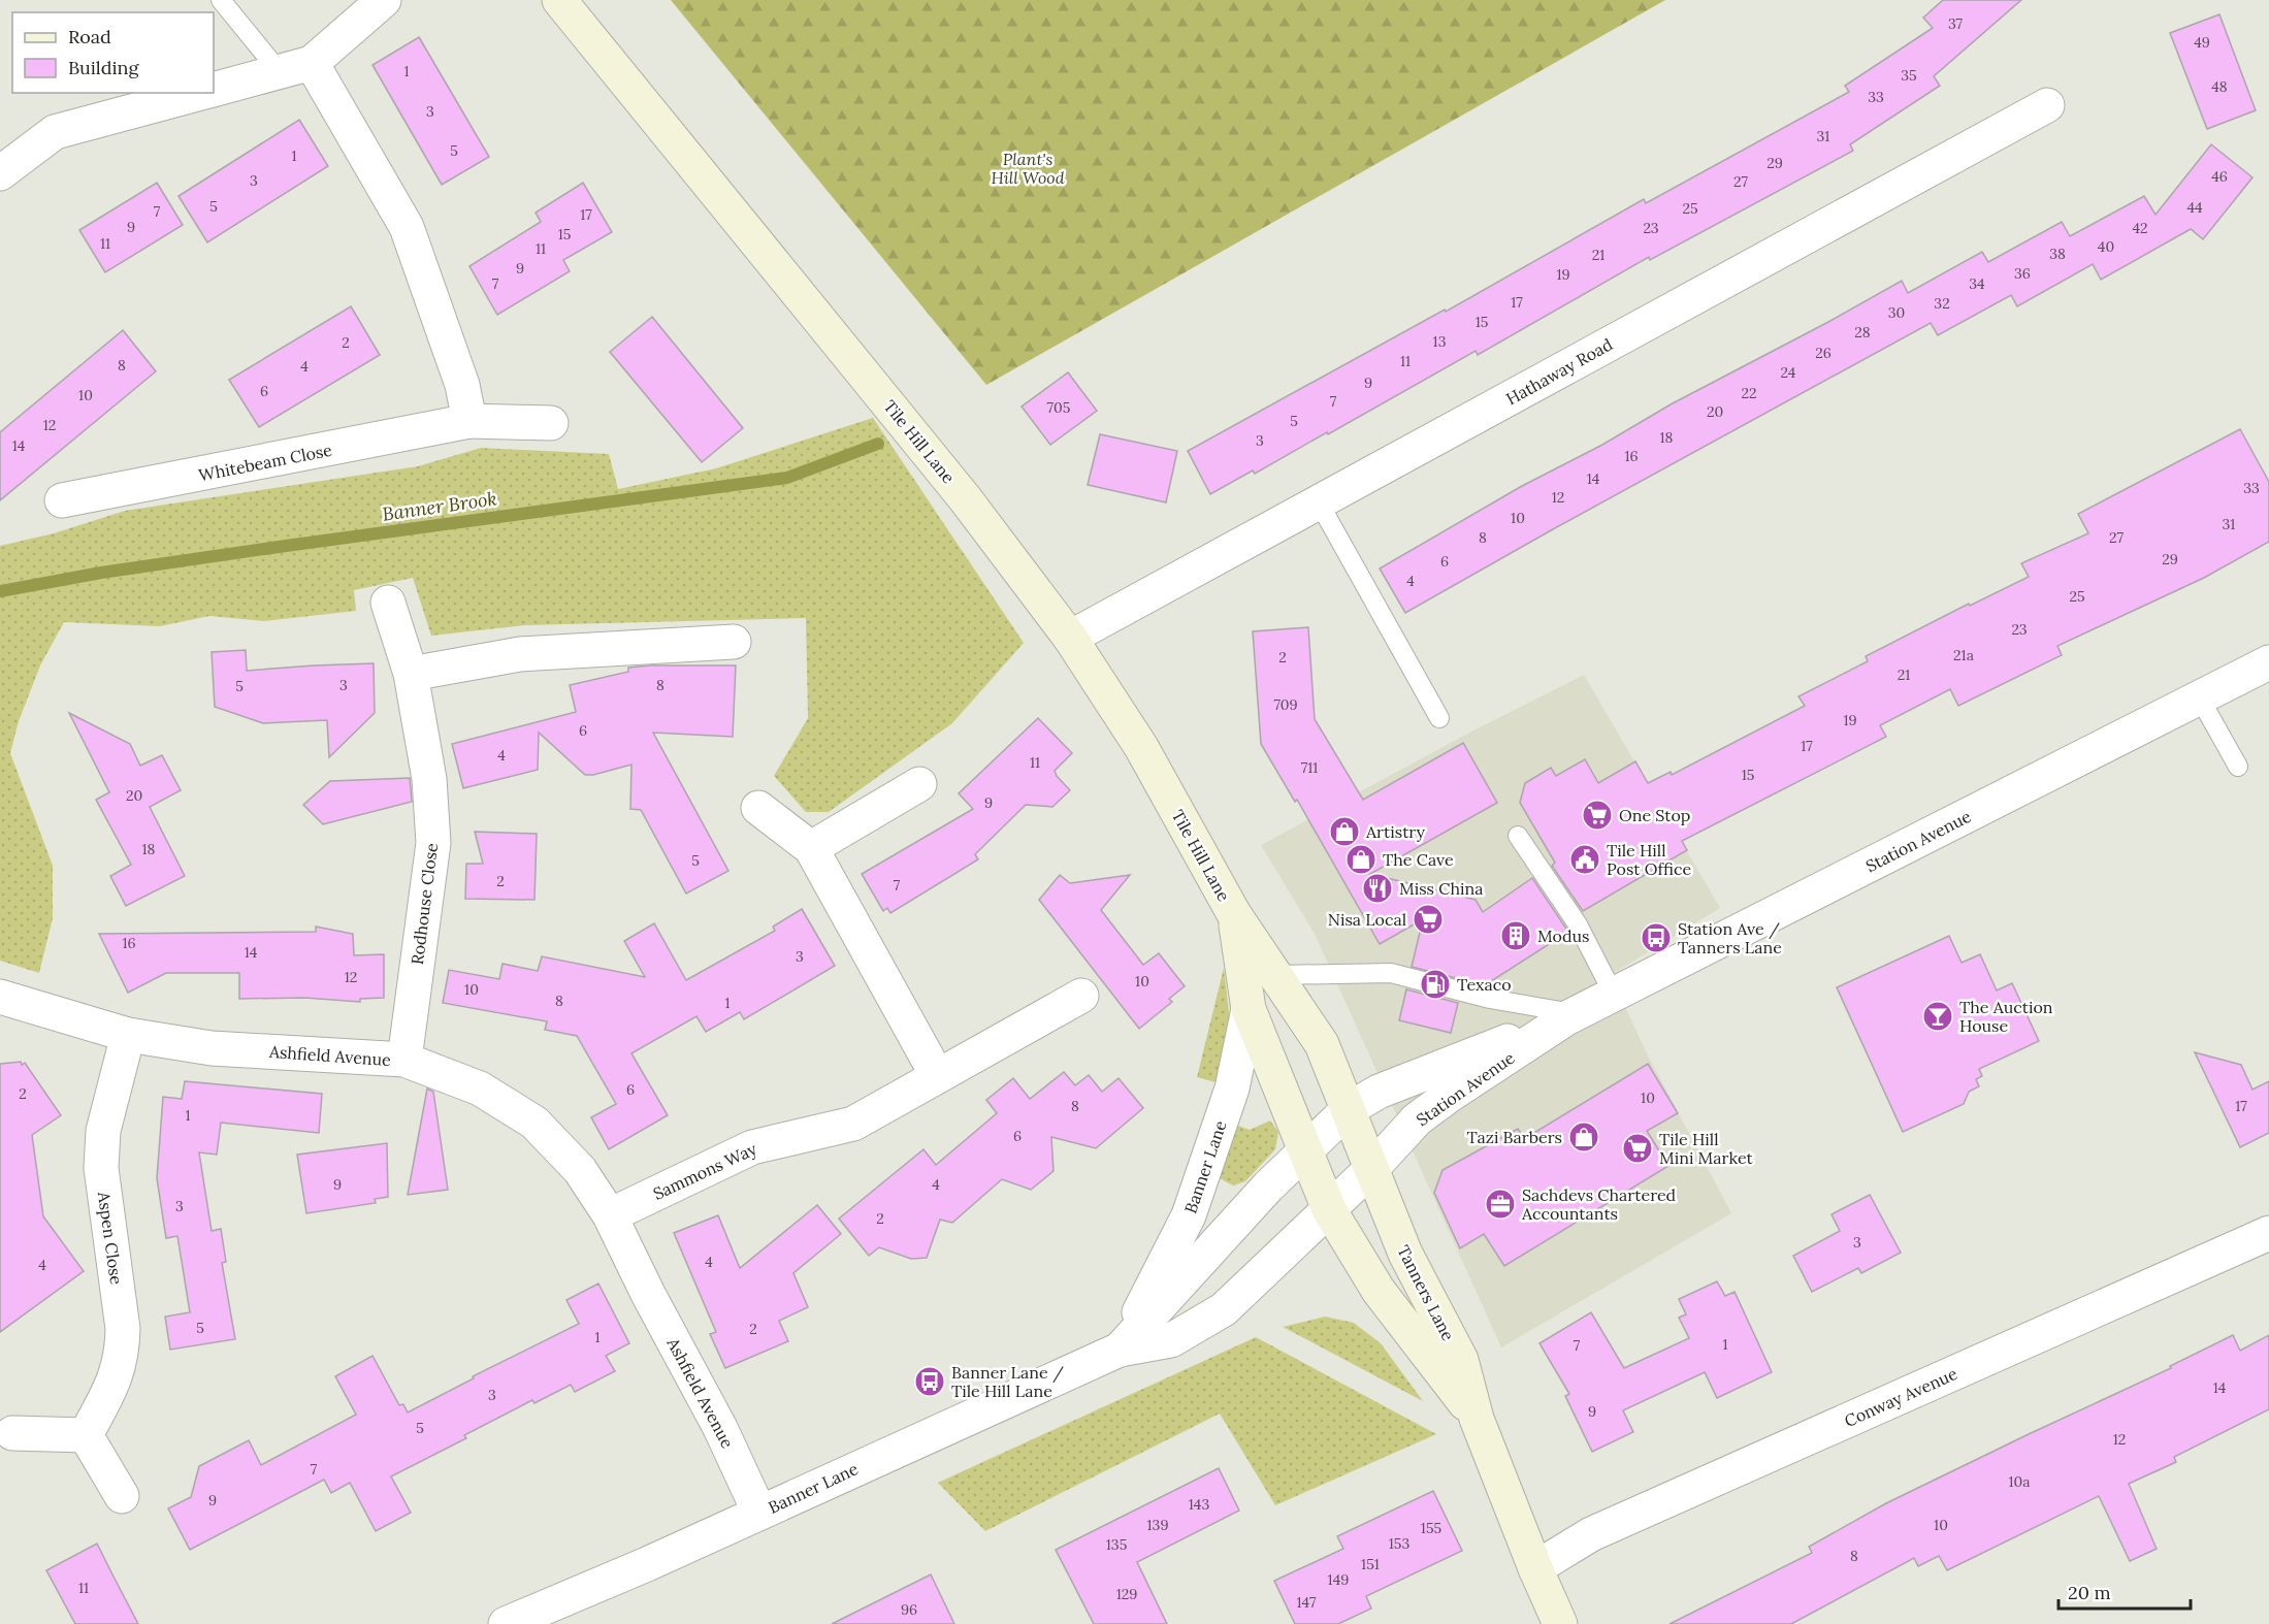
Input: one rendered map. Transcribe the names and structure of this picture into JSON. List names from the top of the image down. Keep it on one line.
{"streets":{"main road":["Tile Hill Lane","Tanners Lane"],"street":["Hathaway Road","Whitebeam Close","Station Avenue","Rodhouse Close","Ashfield Avenue","Banner Lane","Sammons Way","Aspen Close","Conway Avenue"]},"crossings":[["Hathaway Road","Tile Hill Lane"],["Tile Hill Lane","Station Avenue"],["Tile Hill Lane","Banner Lane"],["Tile Hill Lane","Tanners Lane"],["Station Avenue","Banner Lane"],["Station Avenue","Tanners Lane"],["Rodhouse Close","Ashfield Avenue"],["Ashfield Avenue","Banner Lane"],["Ashfield Avenue","Sammons Way"],["Ashfield Avenue","Aspen Close"],["Banner Lane","Tanners Lane"],["Tanners Lane","Conway Avenue"]],"water":["Banner Brook"],"parks":["Plant's Hill Wood"],"places":{"supermarket":["One Stop","Nisa Local","Tile Hill Mini Market"],"shop":["Artistry","The Cave","Tazi Barbers"],"public building":["Tile Hill Post Office"],"restaurant":["Miss China"],"building":["Modus"],"bus stop":["Station Ave / Tanners Lane","Banner Lane / Tile Hill Lane"],"fuel station":["Texaco"],"bar":["The Auction House"],"office":["Sachdevs Chartered Accountants"]},"house_numbers":["37","49","1","35","48","33","3","31","5","1","29","46","3","27","5","44","25","7","17","9","23","42","15","11","40","11","38","21","9","36","19","7","34","17","32","30","15","28","13","2","26","11","8","4","24","9","6","22","10","7","705","20","5","12","18","3","14","16","14","33","12","10","31","8","27","29","6","4","25","23","21a","2","21","3","8","5","709","19","6","17","4","11","711","15","20","9","18","5","2","7","16","14","3","12","10","10","8","1","6","2","10","8","17","1","6","9","4","3","2","3","4","4","5","2","1","1","7","14","3","9","5","12","7","10a","9","143","139","10","155","153","135","8","151","149","11","129","147","96"],"legend":["Road","Building"],"scale_bar":"20 m"}
